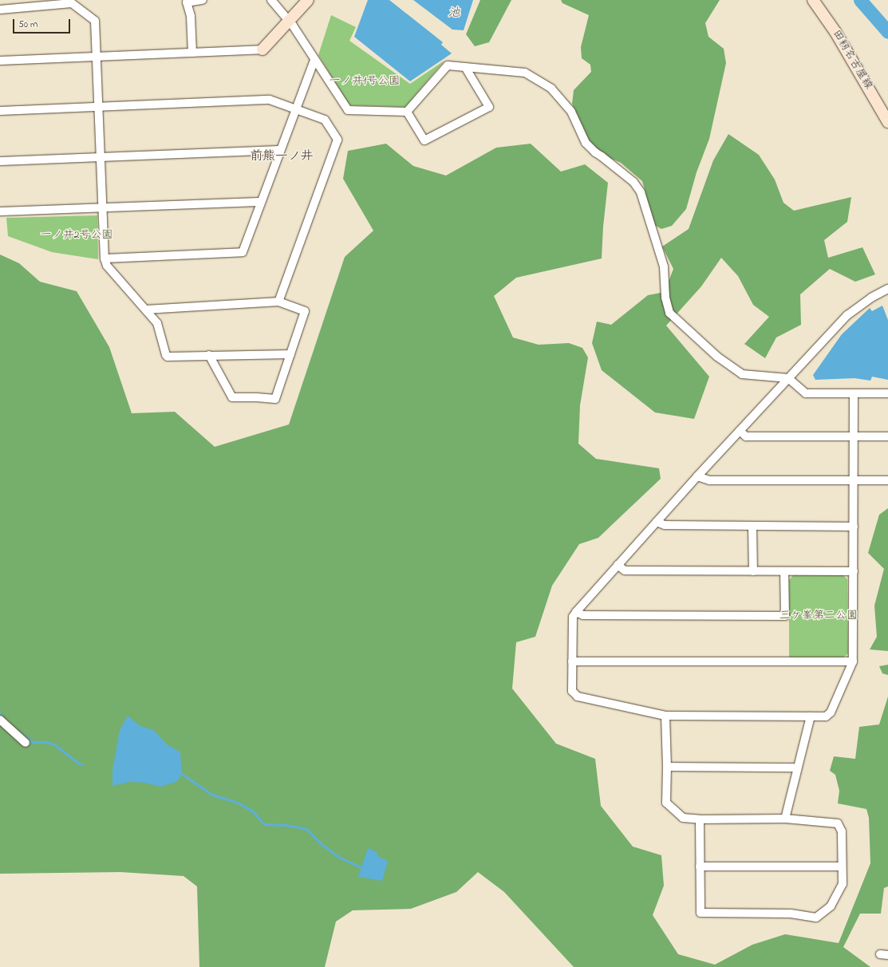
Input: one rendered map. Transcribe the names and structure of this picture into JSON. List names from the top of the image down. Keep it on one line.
{"streets":{"main road":["田籾名古屋線"]},"districts":["前熊一ノ井"],"water":["池"],"parks":["一ノ井1号公園","一ノ井2号公園","三ケ峯第二公園"],"scale_bar":"50 m"}
